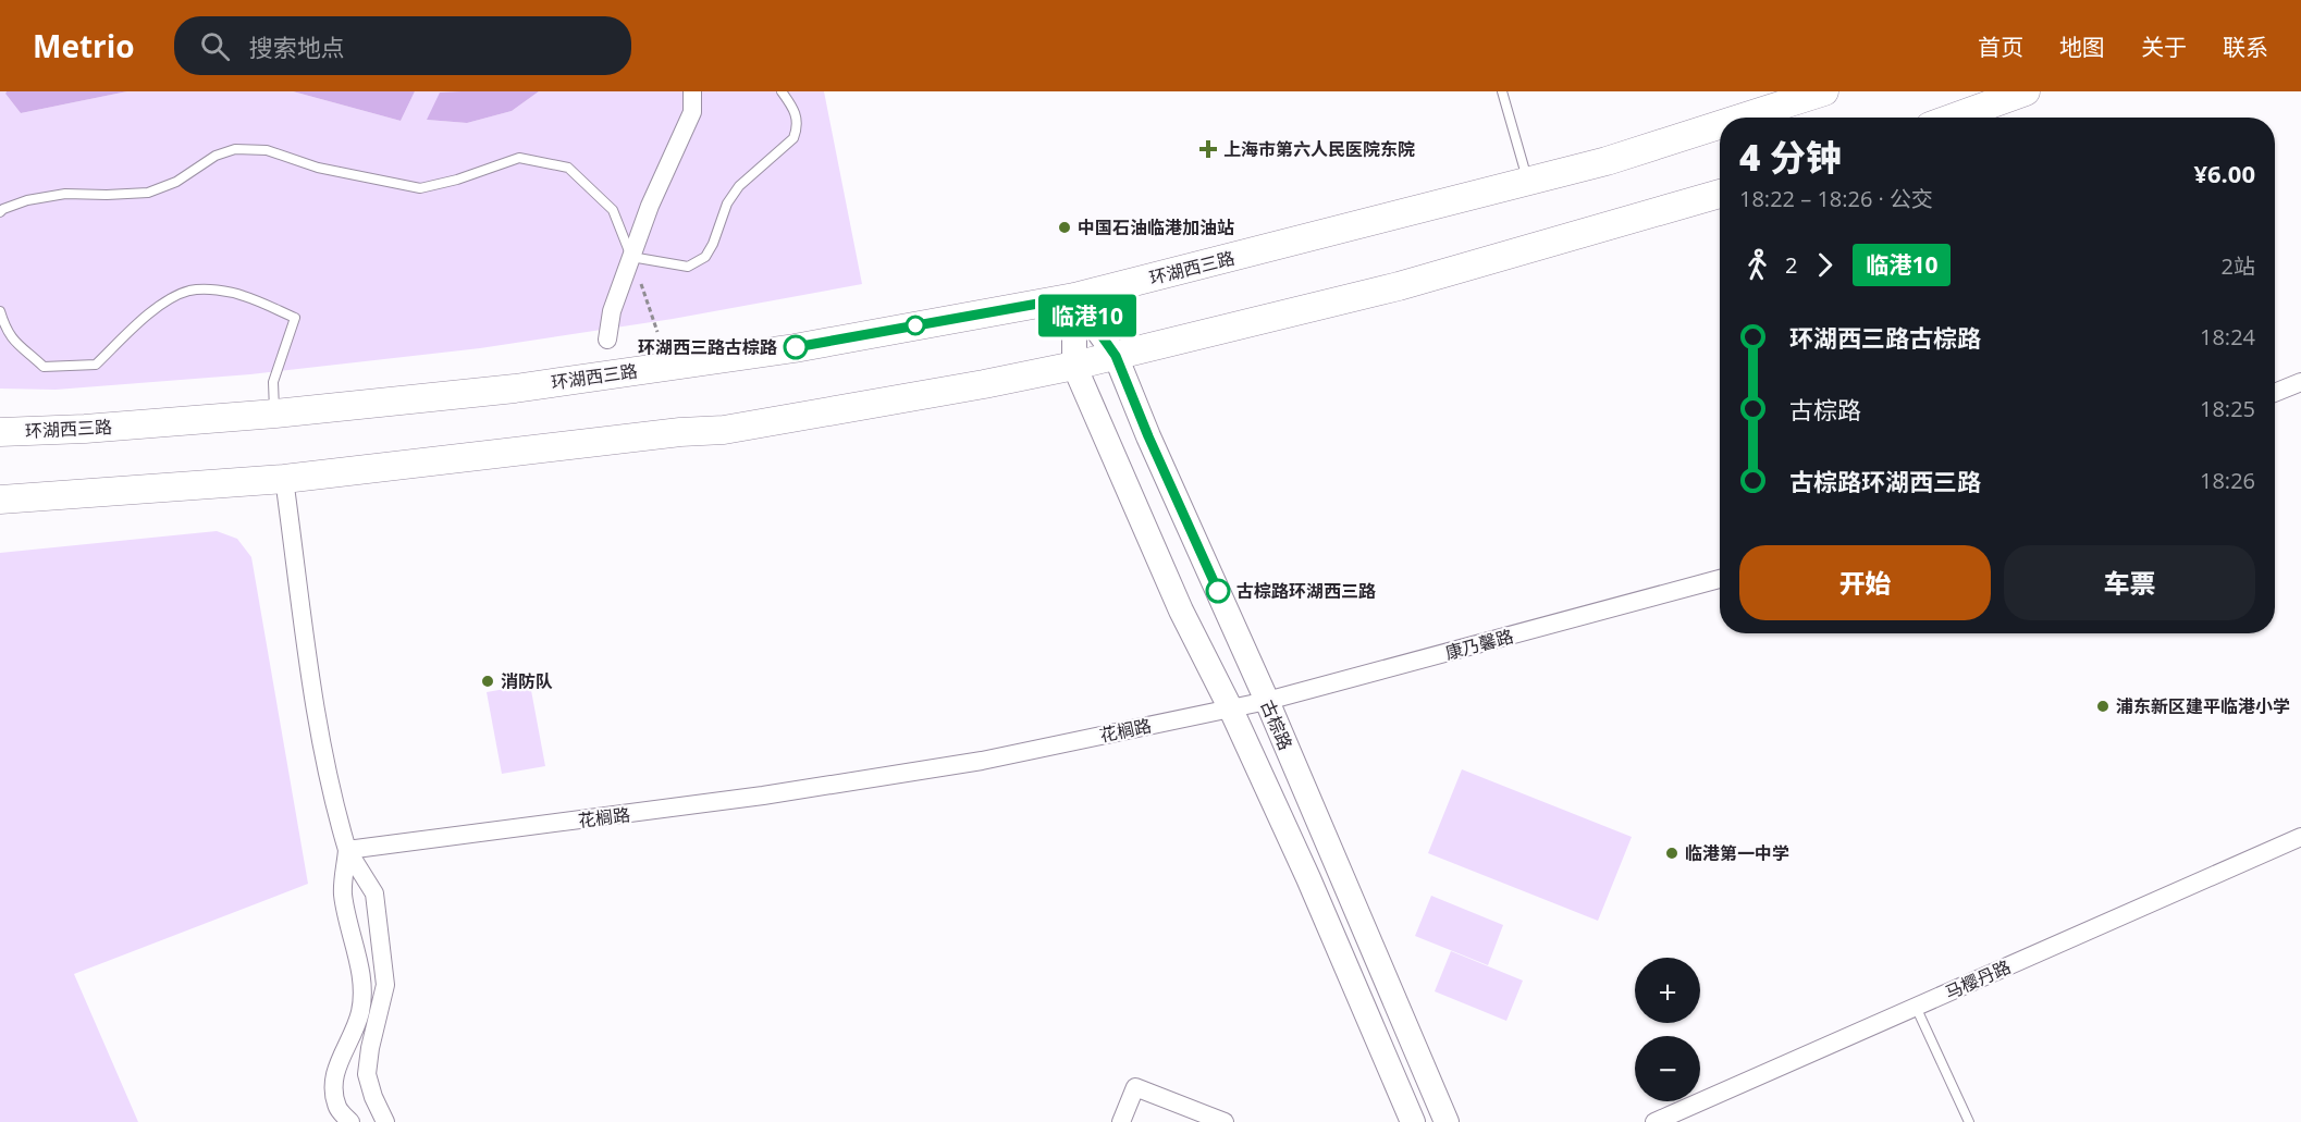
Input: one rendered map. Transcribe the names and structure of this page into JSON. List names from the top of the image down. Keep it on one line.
{"streets":{"main road":["环湖西三路"],"street":["康乃馨路","古棕路","花榈路","马樱丹路"]},"crossings":[["环湖西三路","古棕路"],["康乃馨路","古棕路"],["康乃馨路","花榈路"],["古棕路","花榈路"]],"places":{"health":["上海市第六人民医院东院"],"other":["中国石油临港加油站","环湖西三路古棕路","古棕路环湖西三路","消防队","浦东新区建平临港小学","临港第一中学"]},"lines":["bus line 临港10"],"page":{"header":"Metrio","search":"搜索地点","nav":["首页","地图","关于","联系"],"on_map":"临港10","heading":["4 分钟","18:22 – 18:26 · 公交","¥6.00"],"legs":["2","临港10","2站"],"list":[{"name":"环湖西三路古棕路","value":"18:24"},{"name":"古棕路","value":"18:25"},{"name":"古棕路环湖西三路","value":"18:26"}],"buttons":["开始","车票"],"map_buttons":["+","−"]}}
